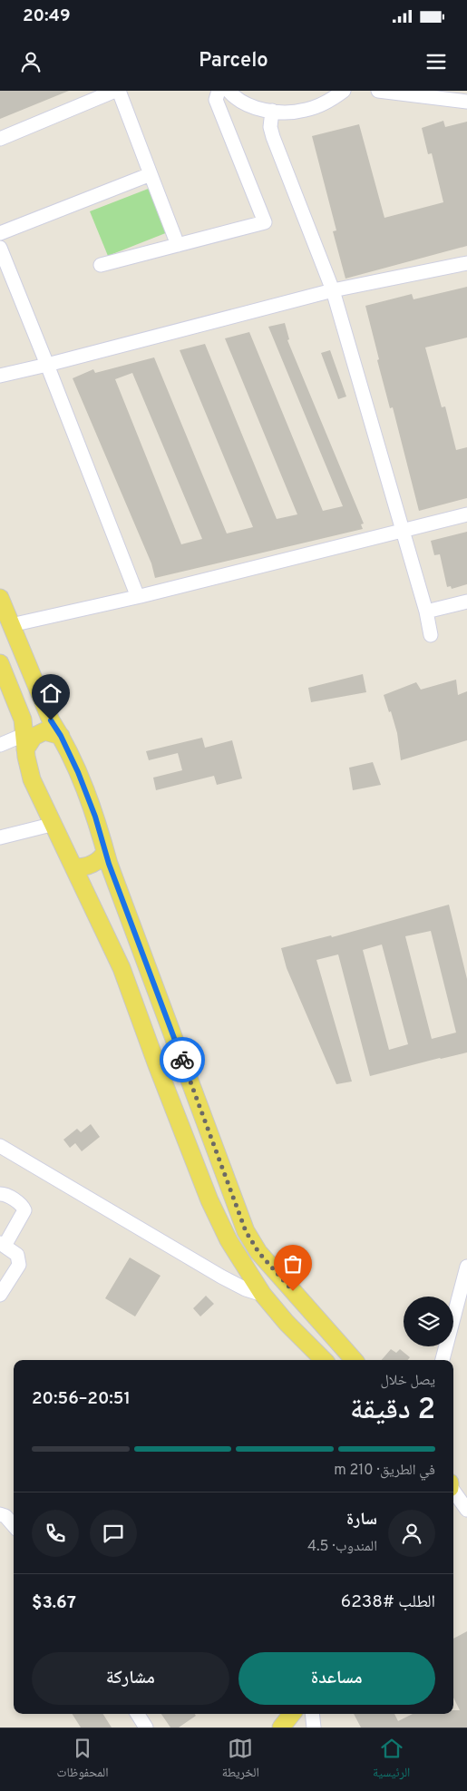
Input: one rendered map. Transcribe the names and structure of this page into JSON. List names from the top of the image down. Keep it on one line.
{"page":{"status":"20:49","header":"Parcelo","heading":["2 دقيقة","يصل خلال","20:51–20:56"],"panel":["سارة","المندوب · 4.5","الطلب #6238","$3.67"],"bar":"في الطريق · 210 m","buttons":["مساعدة","مشاركة"],"tabs":["الرئيسية","الخريطة","المحفوظات"]}}
